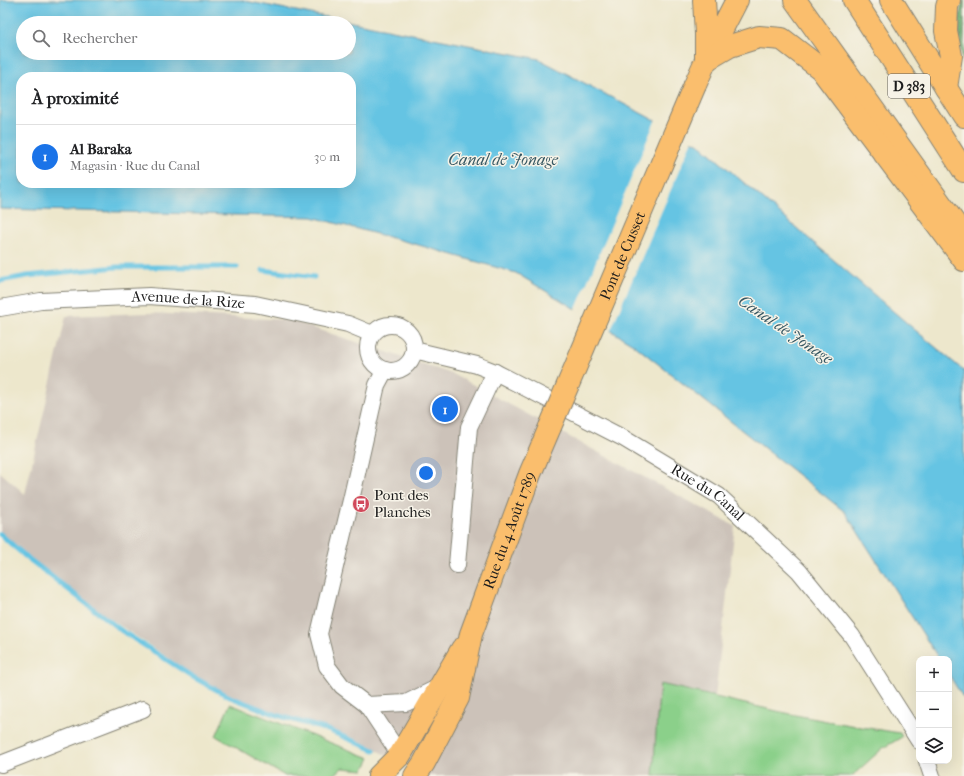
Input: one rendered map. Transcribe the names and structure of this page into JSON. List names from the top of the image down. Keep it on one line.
{"streets":{"main road":["D 383","Pont de Cusset","Rue du 4 Août 1789"],"street":["Avenue de la Rize","Rue du Canal"]},"crossings":[["Pont de Cusset","Rue du 4 Août 1789"],["Avenue de la Rize","Rue du Canal"]],"water":["Canal de Jonage"],"places":{"bus stop":["Pont des Planches"]},"page":{"search":"Rechercher","heading":"À proximité","list":[{"mark":"1","name":"Al Baraka","note":"Magasin · Rue du Canal","value":"30 m"}],"pins":"1","map_buttons":["+","−"]}}
